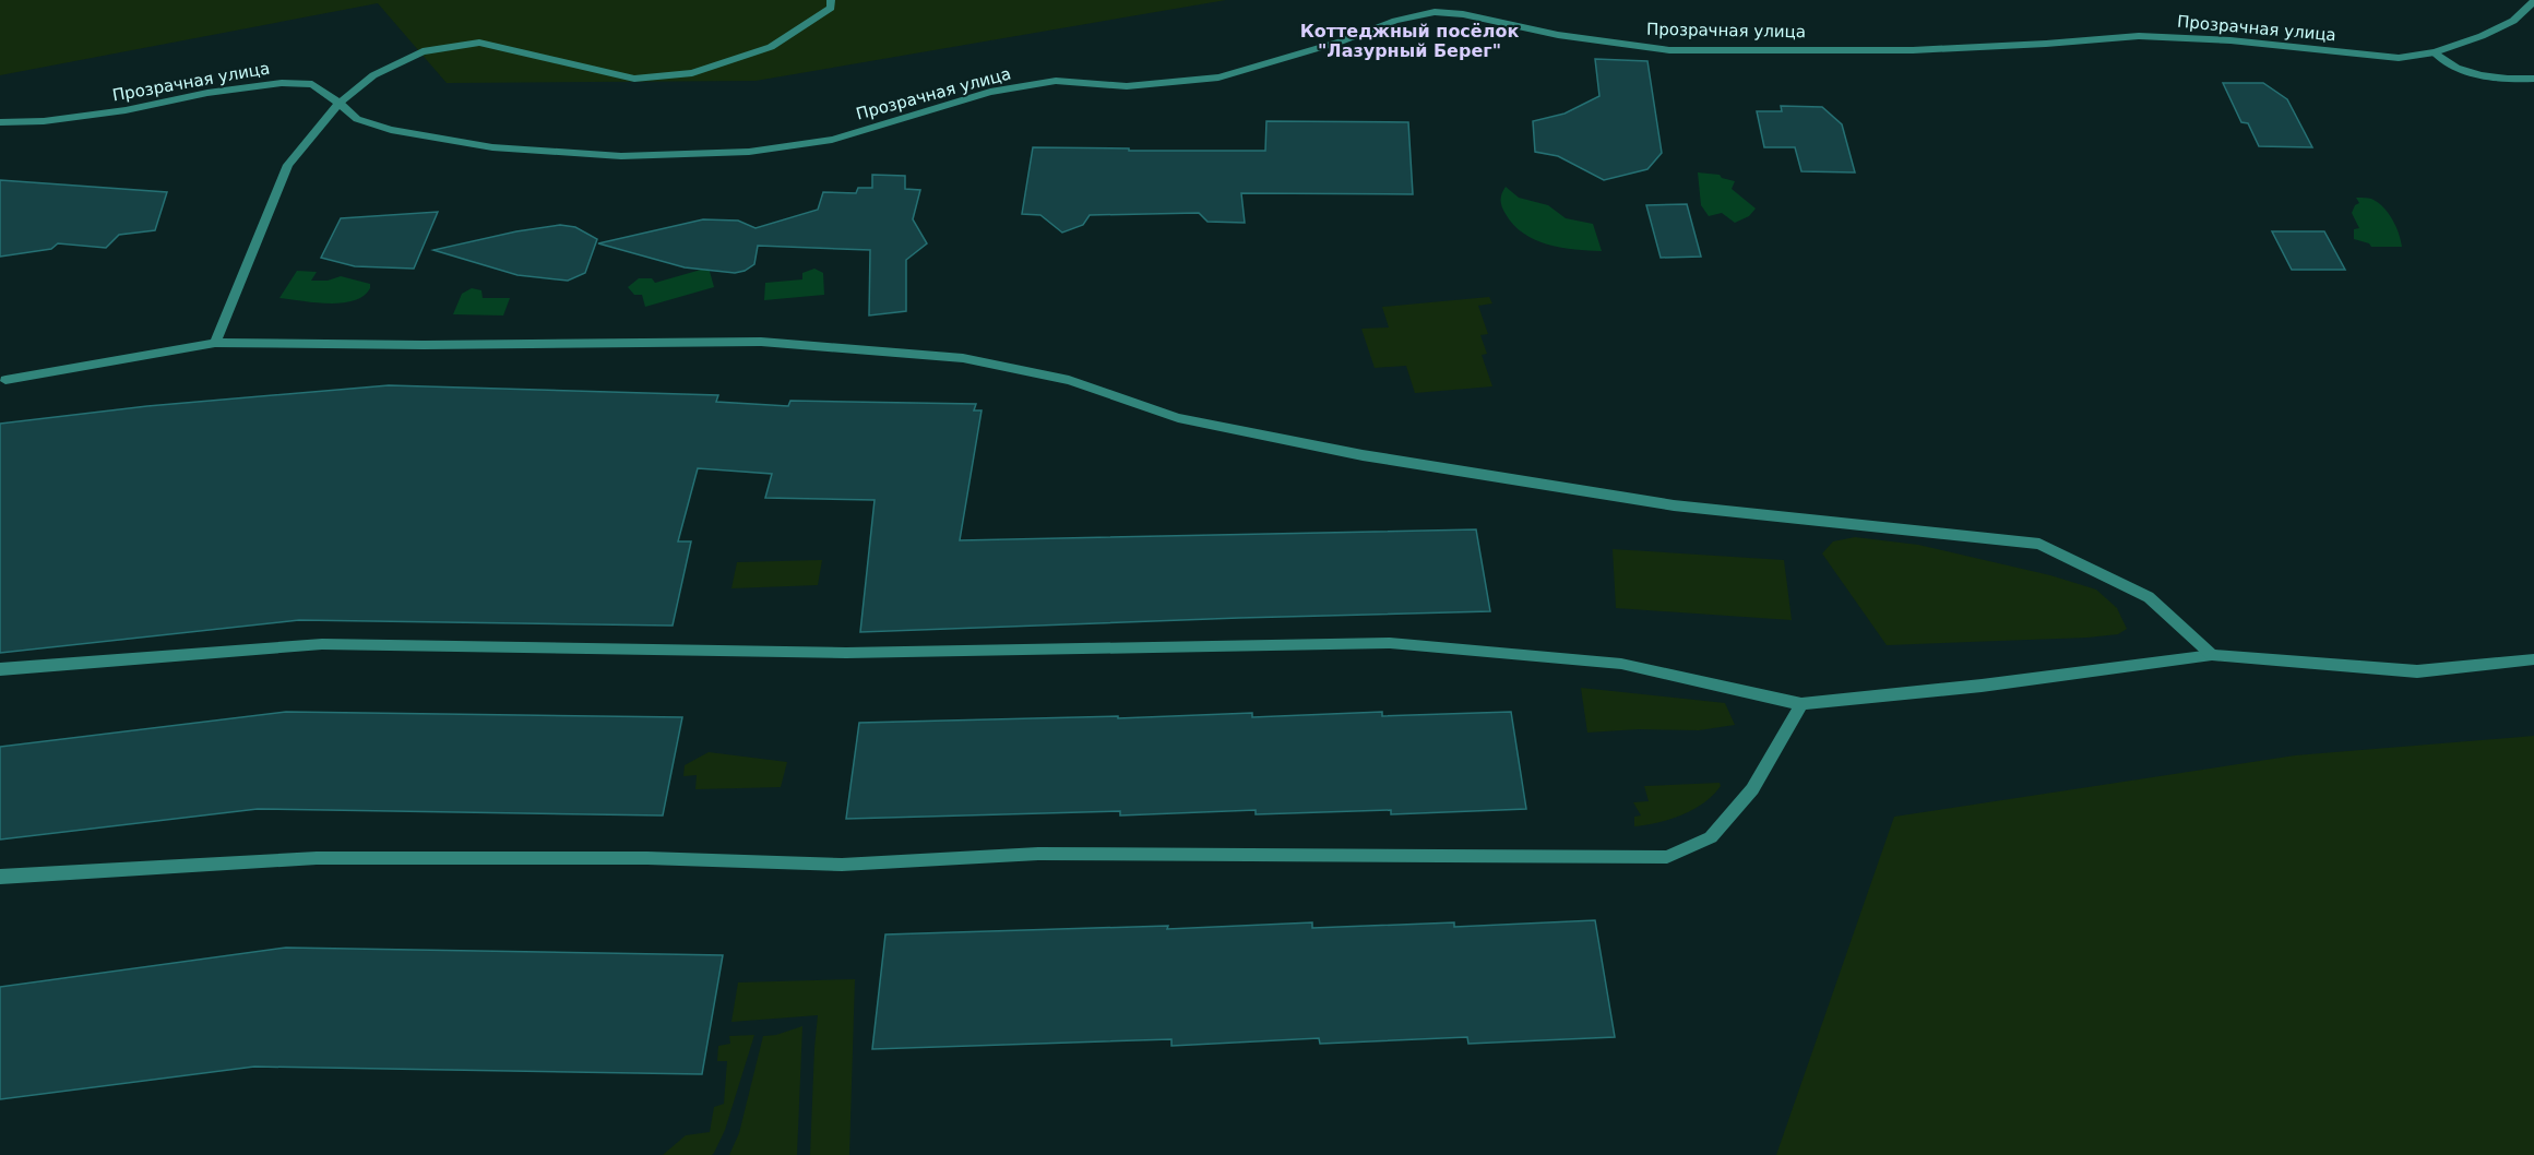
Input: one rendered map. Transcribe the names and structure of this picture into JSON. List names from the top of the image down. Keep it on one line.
{"streets":{"street":["Прозрачная улица"]},"districts":["Коттеджный посёлок \"Лазурный Берег\""]}
